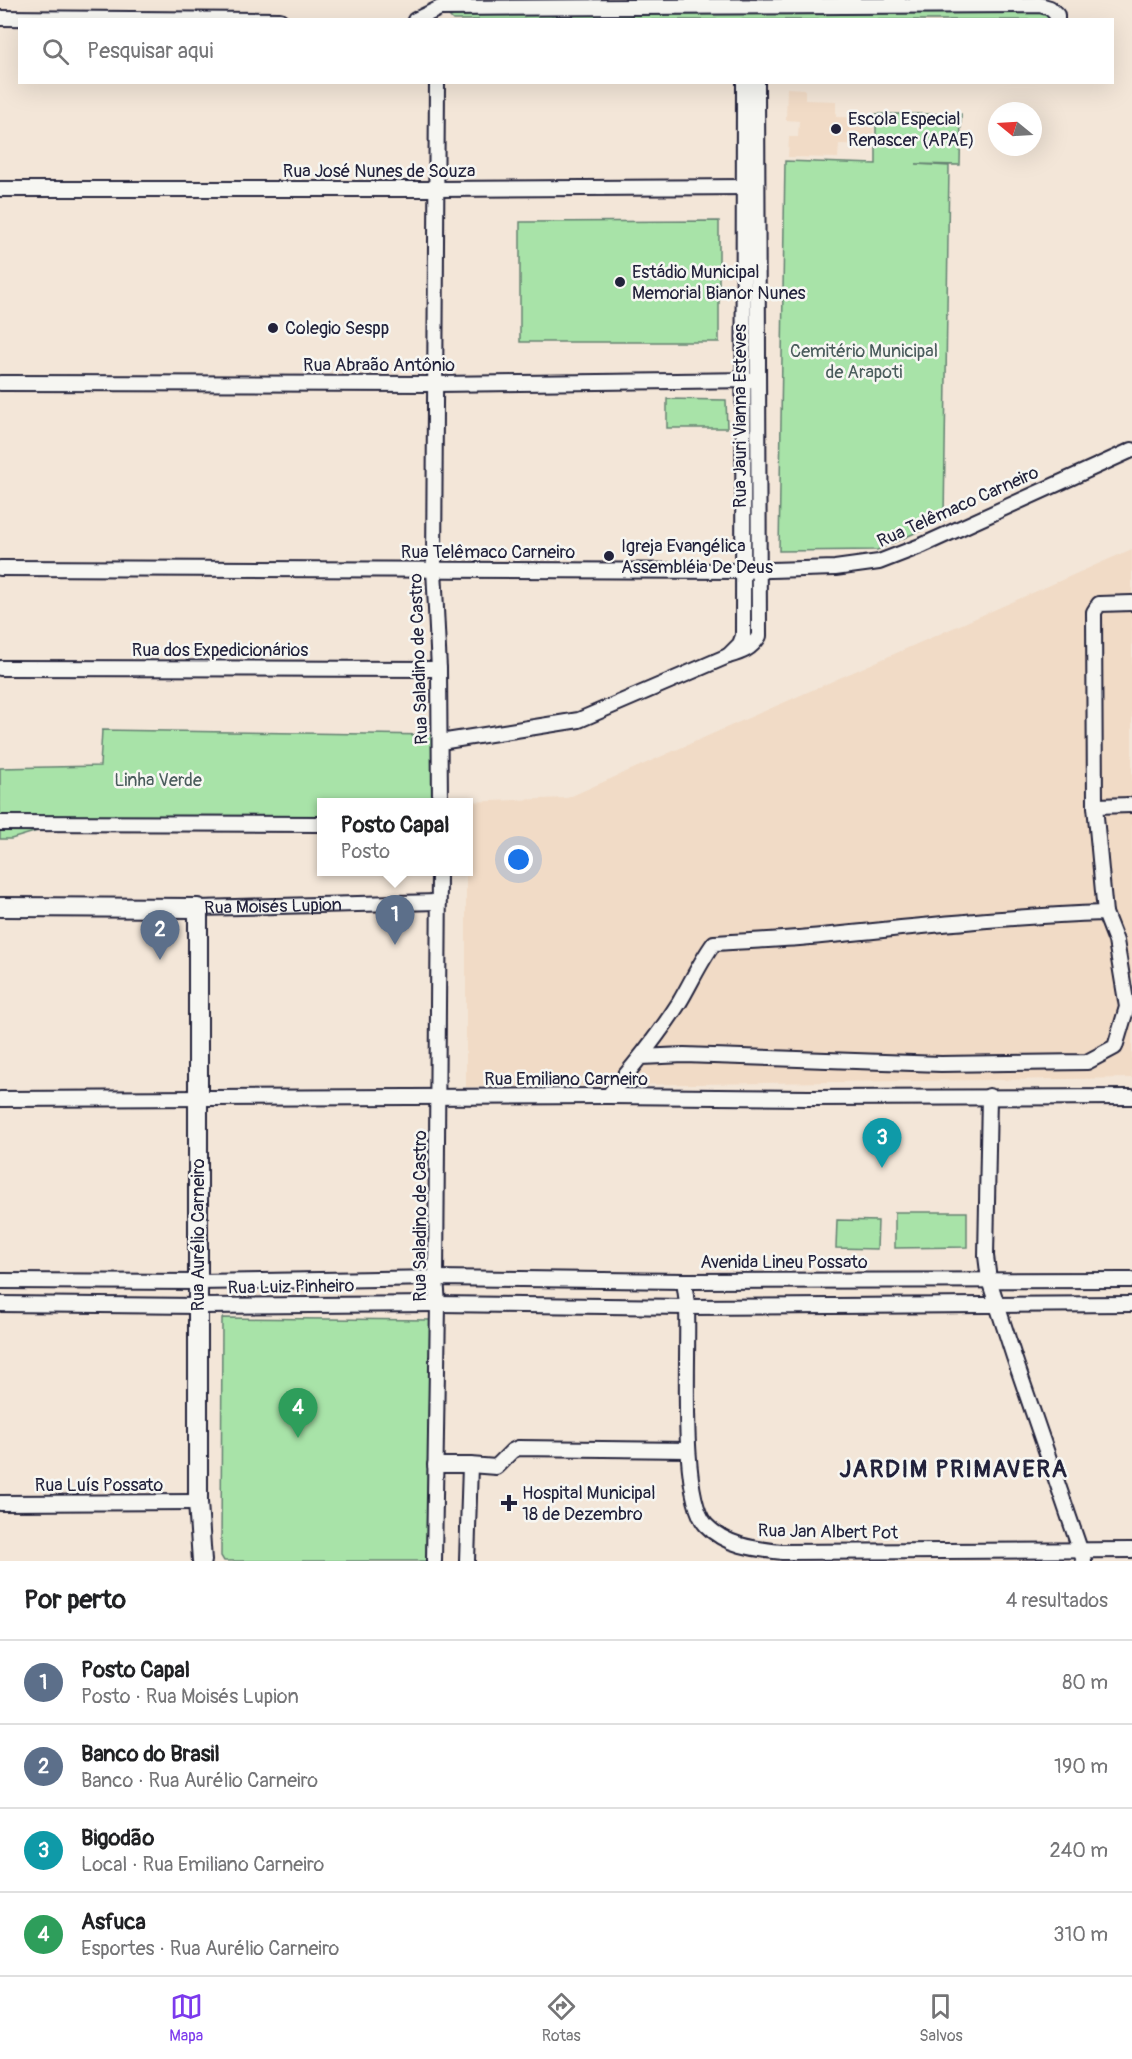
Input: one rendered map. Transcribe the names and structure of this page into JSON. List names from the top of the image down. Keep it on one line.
{"streets":{"main road":["Rua Moisés Lupion","Rua Aurélio Carneiro"],"street":["Rua José Nunes de Souza","Rua Abraão Antônio","Rua Jauri Vianna Esteves","Rua Telêmaco Carneiro","Rua dos Expedicionários","Rua Saladino de Castro","Rua Emiliano Carneiro","Avenida Lineu Possato","Rua Luiz Pinheiro","Rua Luís Possato","Rua Jan Albert Pot"]},"crossings":[["Rua José Nunes de Souza","Rua Jauri Vianna Esteves"],["Rua José Nunes de Souza","Rua Saladino de Castro"],["Rua Abraão Antônio","Rua Jauri Vianna Esteves"],["Rua Abraão Antônio","Rua Saladino de Castro"],["Rua Jauri Vianna Esteves","Rua Telêmaco Carneiro"],["Rua Telêmaco Carneiro","Rua Saladino de Castro"],["Rua dos Expedicionários","Rua Saladino de Castro"],["Rua Saladino de Castro","Rua Moisés Lupion"],["Rua Saladino de Castro","Rua Emiliano Carneiro"],["Rua Saladino de Castro","Avenida Lineu Possato"],["Rua Saladino de Castro","Rua Luiz Pinheiro"],["Rua Moisés Lupion","Rua Aurélio Carneiro"],["Rua Emiliano Carneiro","Rua Aurélio Carneiro"],["Rua Aurélio Carneiro","Rua Luiz Pinheiro"],["Rua Aurélio Carneiro","Rua Luís Possato"],["Avenida Lineu Possato","Rua Luiz Pinheiro"],["Avenida Lineu Possato","Rua Jan Albert Pot"]],"districts":["JARDIM PRIMAVERA"],"parks":["Cemitério Municipal de Arapoti","Linha Verde"],"places":{"other":["Escola Especial Renascer (APAE)","Estádio Municipal Memorial Bianor Nunes","Colegio Sespp","Igreja Evangélica Assembléia De Deus"],"health":["Hospital Municipal 18 de Dezembro"]},"north":"left","page":{"search":"Pesquisar aqui","popup":["Posto Capal","Posto"],"pins":["1","2","3","4"],"heading":["Por perto","4 resultados"],"list":[{"mark":"1","name":"Posto Capal","note":"Posto · Rua Moisés Lupion","value":"80 m"},{"mark":"2","name":"Banco do Brasil","note":"Banco · Rua Aurélio Carneiro","value":"190 m"},{"mark":"3","name":"Bigodão","note":"Local · Rua Emiliano Carneiro","value":"240 m"},{"mark":"4","name":"Asfuca","note":"Esportes · Rua Aurélio Carneiro","value":"310 m"}],"nav":["Mapa","Rotas","Salvos"]}}
